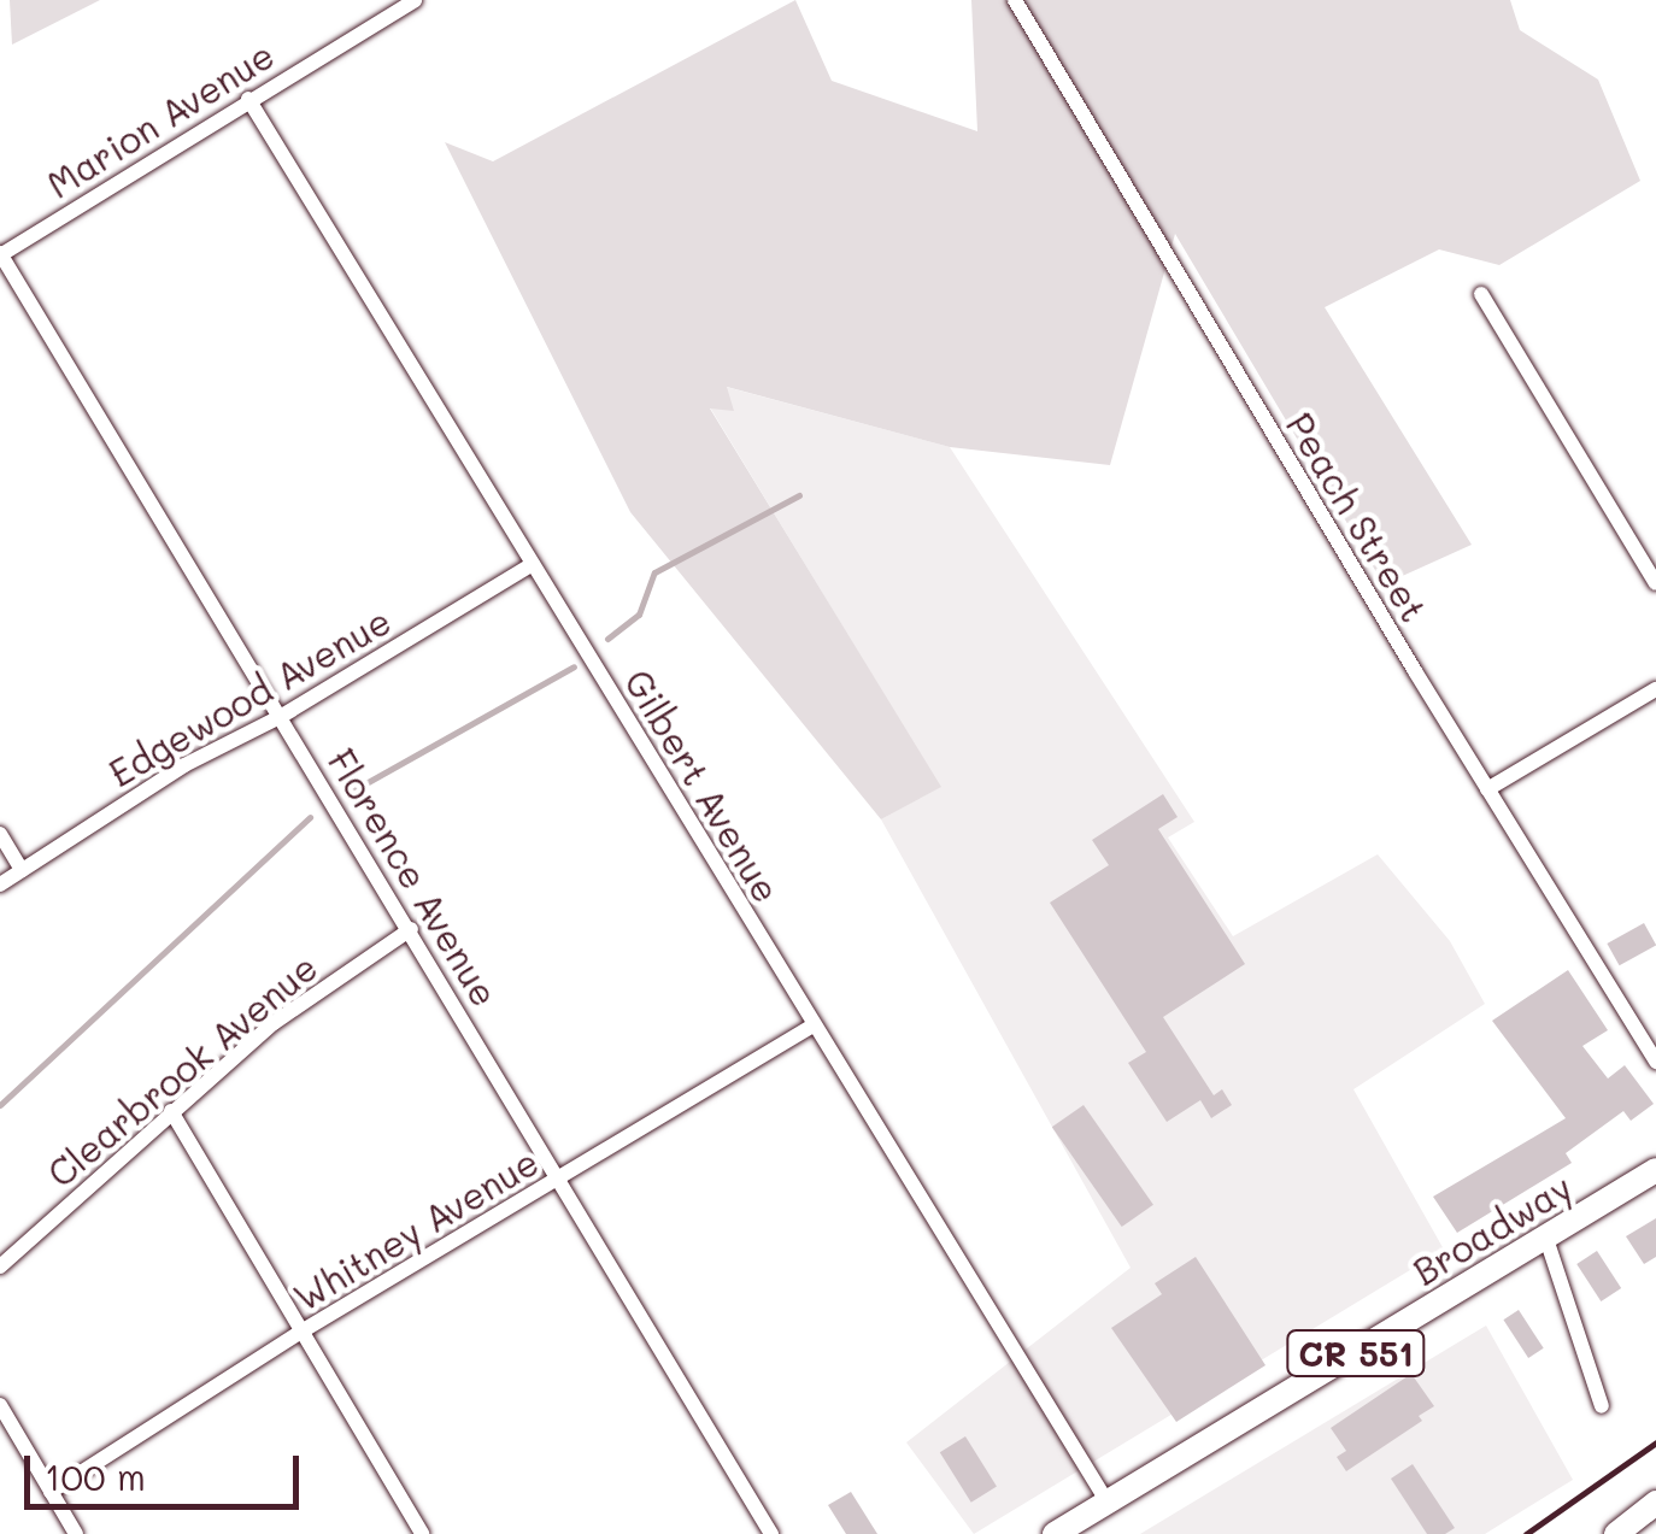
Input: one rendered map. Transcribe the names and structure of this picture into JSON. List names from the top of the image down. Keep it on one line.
{"streets":{"main road":["Broadway","CR 551"],"street":["Marion Avenue","Peach Street","Edgewood Avenue","Gilbert Avenue","Florence Avenue","Clearbrook Avenue","Whitney Avenue"]},"crossings":[["Marion Avenue","Gilbert Avenue"],["Marion Avenue","Florence Avenue"],["Edgewood Avenue","Gilbert Avenue"],["Edgewood Avenue","Florence Avenue"],["Gilbert Avenue","Whitney Avenue"],["Gilbert Avenue","Broadway"],["Florence Avenue","Clearbrook Avenue"],["Florence Avenue","Whitney Avenue"]],"scale_bar":"100 m"}
